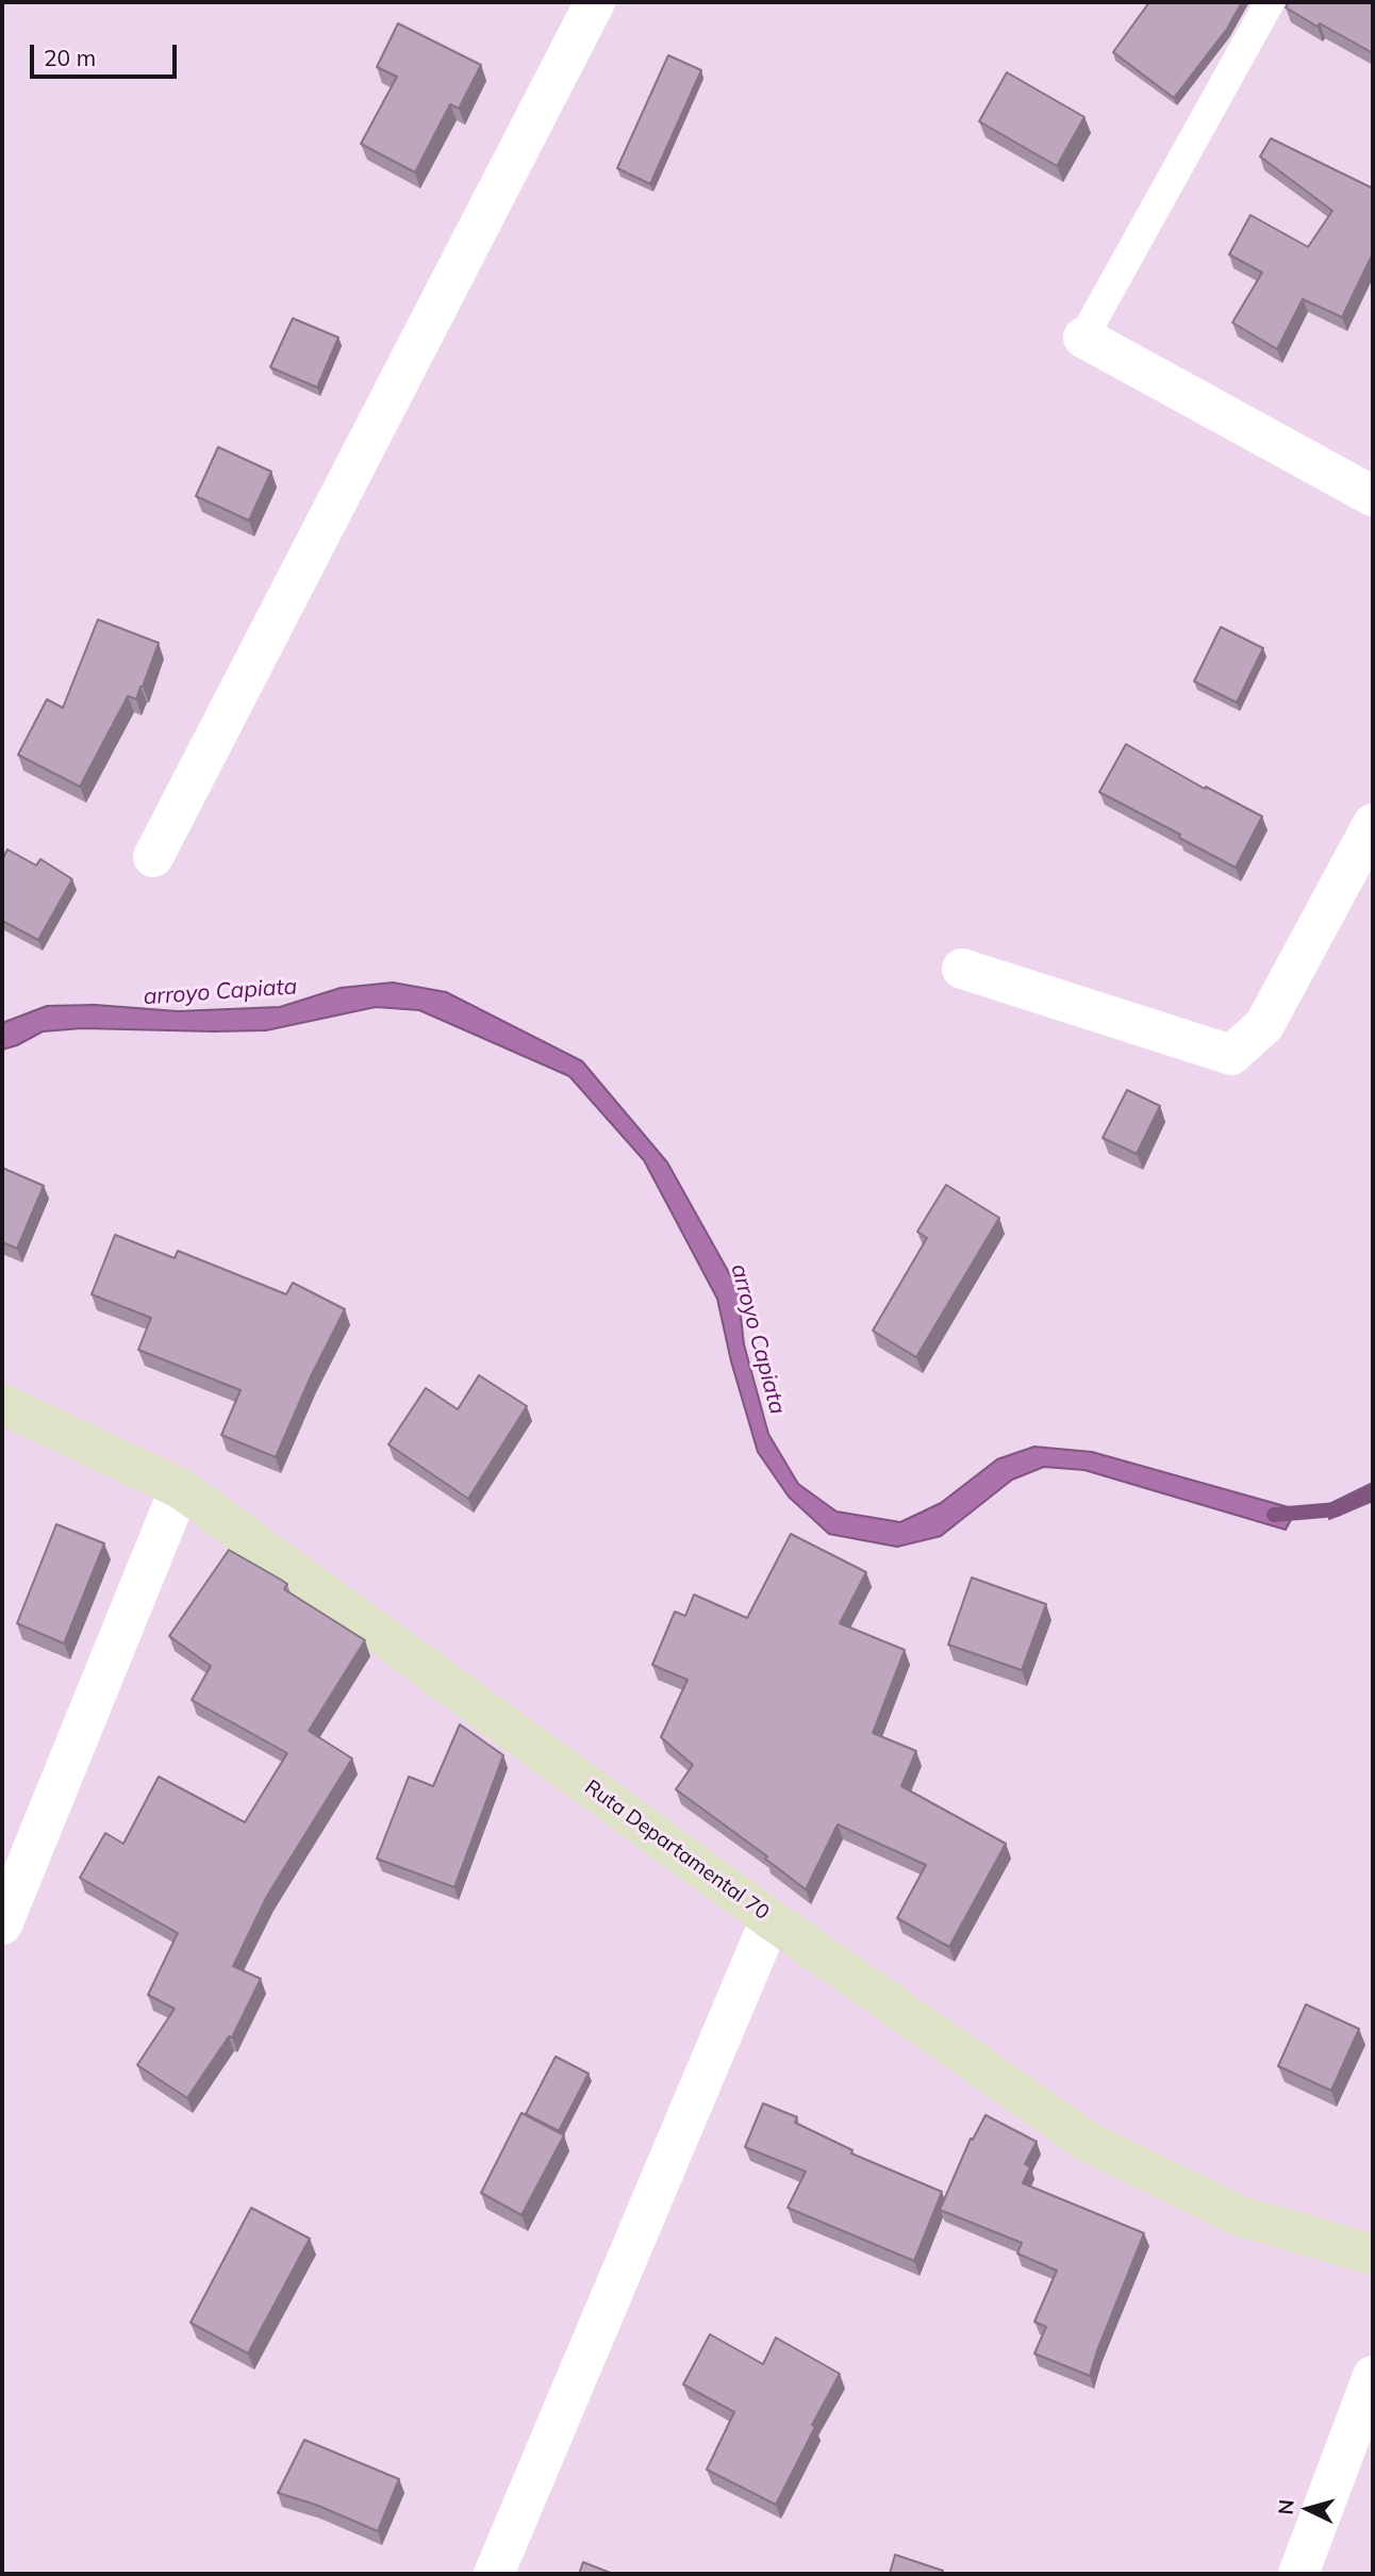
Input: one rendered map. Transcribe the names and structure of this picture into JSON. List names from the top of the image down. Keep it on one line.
{"streets":{"main road":["Ruta Departamental 70"]},"water":["arroyo Capiata"],"scale_bar":"20 m","north":"left"}
